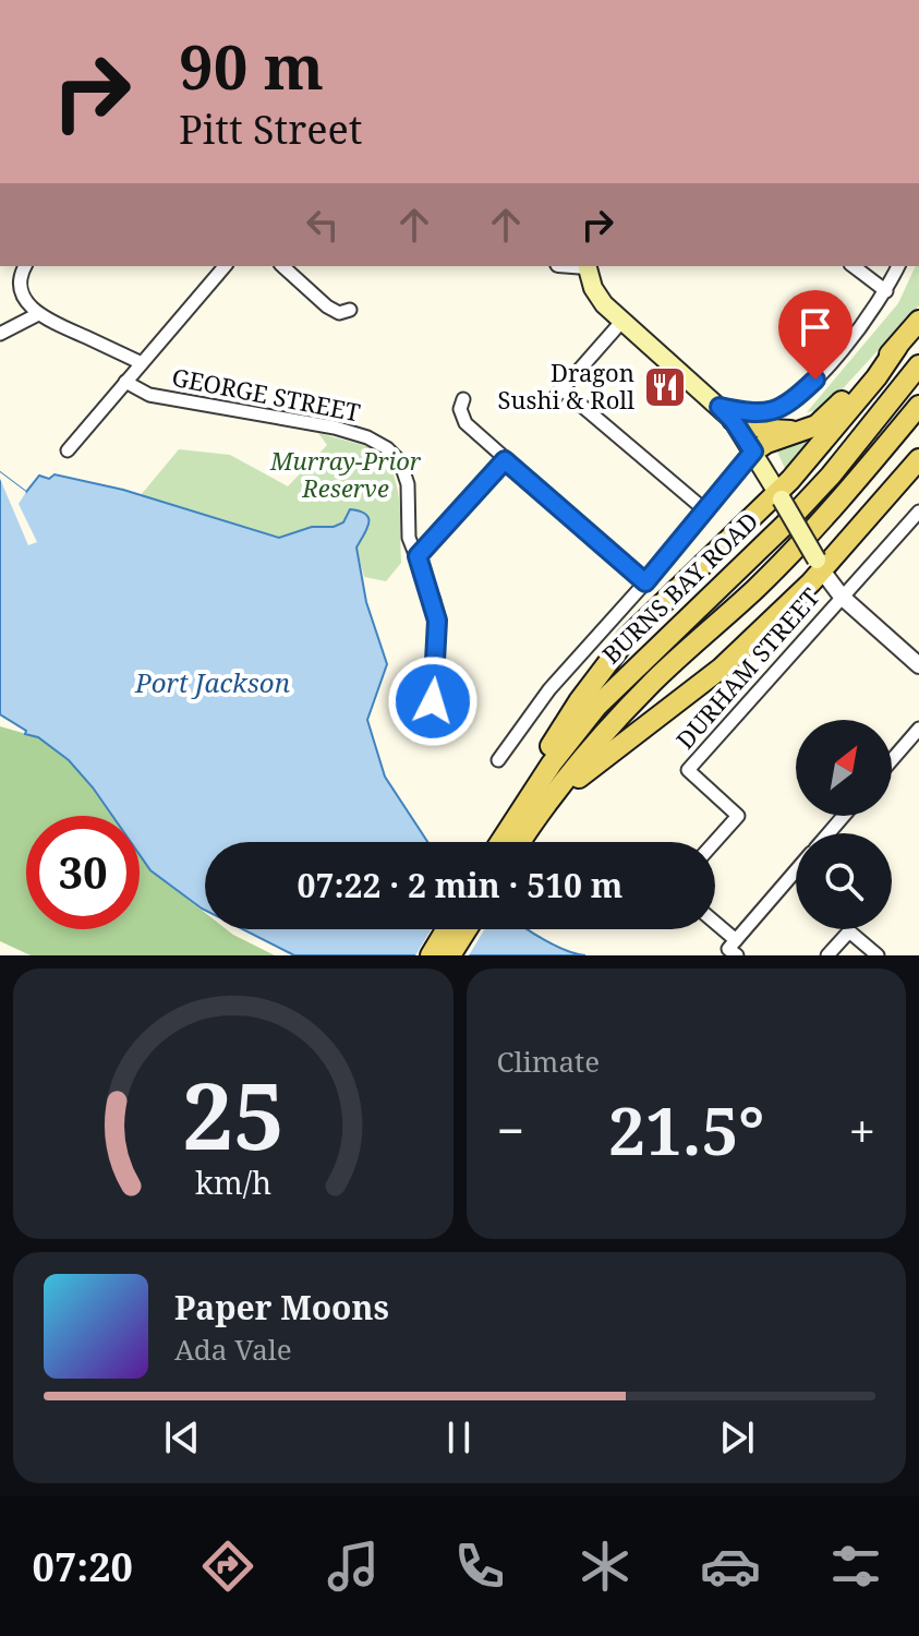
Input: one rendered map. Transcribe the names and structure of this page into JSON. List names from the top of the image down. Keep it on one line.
{"streets":{"main road":["BURNS BAY ROAD"],"street":["GEORGE STREET","DURHAM STREET"]},"water":["Port Jackson"],"parks":["Murray-Prior Reserve"],"places":{"restaurant":["Dragon Sushi & Roll"]},"north":"top right","page":{"turn":["90 m","Pitt Street"],"limit":"30","trip":"07:22 · 2 min · 510 m","tile":"Climate","heat":["−","21.5°","+"],"song":["Paper Moons","Ada Vale"],"tabs":"07:20","gauge":["25","km/h"]}}
